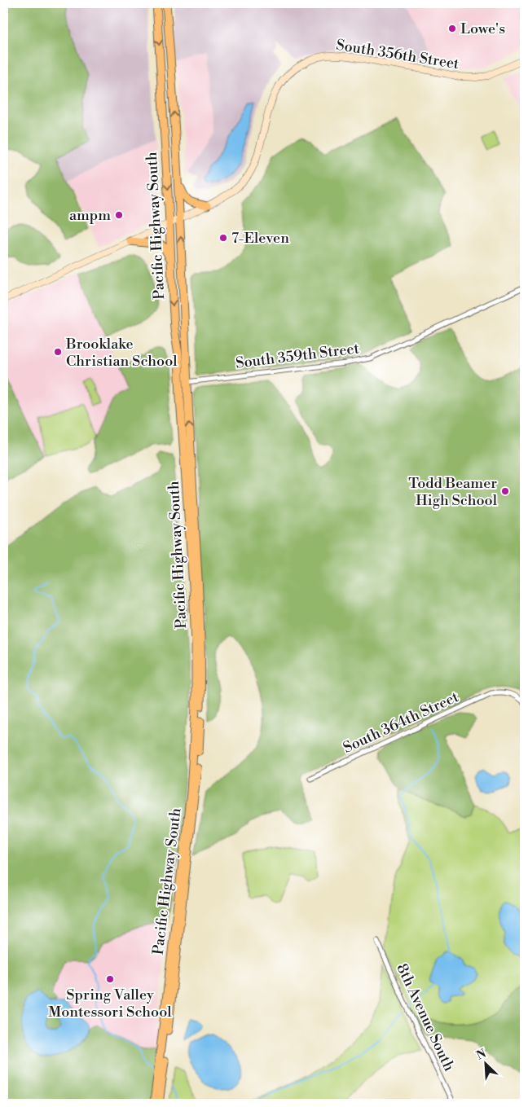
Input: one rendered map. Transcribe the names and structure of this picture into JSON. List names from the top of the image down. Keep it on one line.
{"streets":{"main road":["South 356th Street","Pacific Highway South"],"street":["South 359th Street","South 364th Street","8th Avenue South"]},"crossings":[["South 356th Street","Pacific Highway South"],["Pacific Highway South","South 359th Street"]],"places":["Lowe's","ampm","7-Eleven","Brooklake Christian School","Todd Beamer High School","Spring Valley Montessori School"],"north":"top left"}
